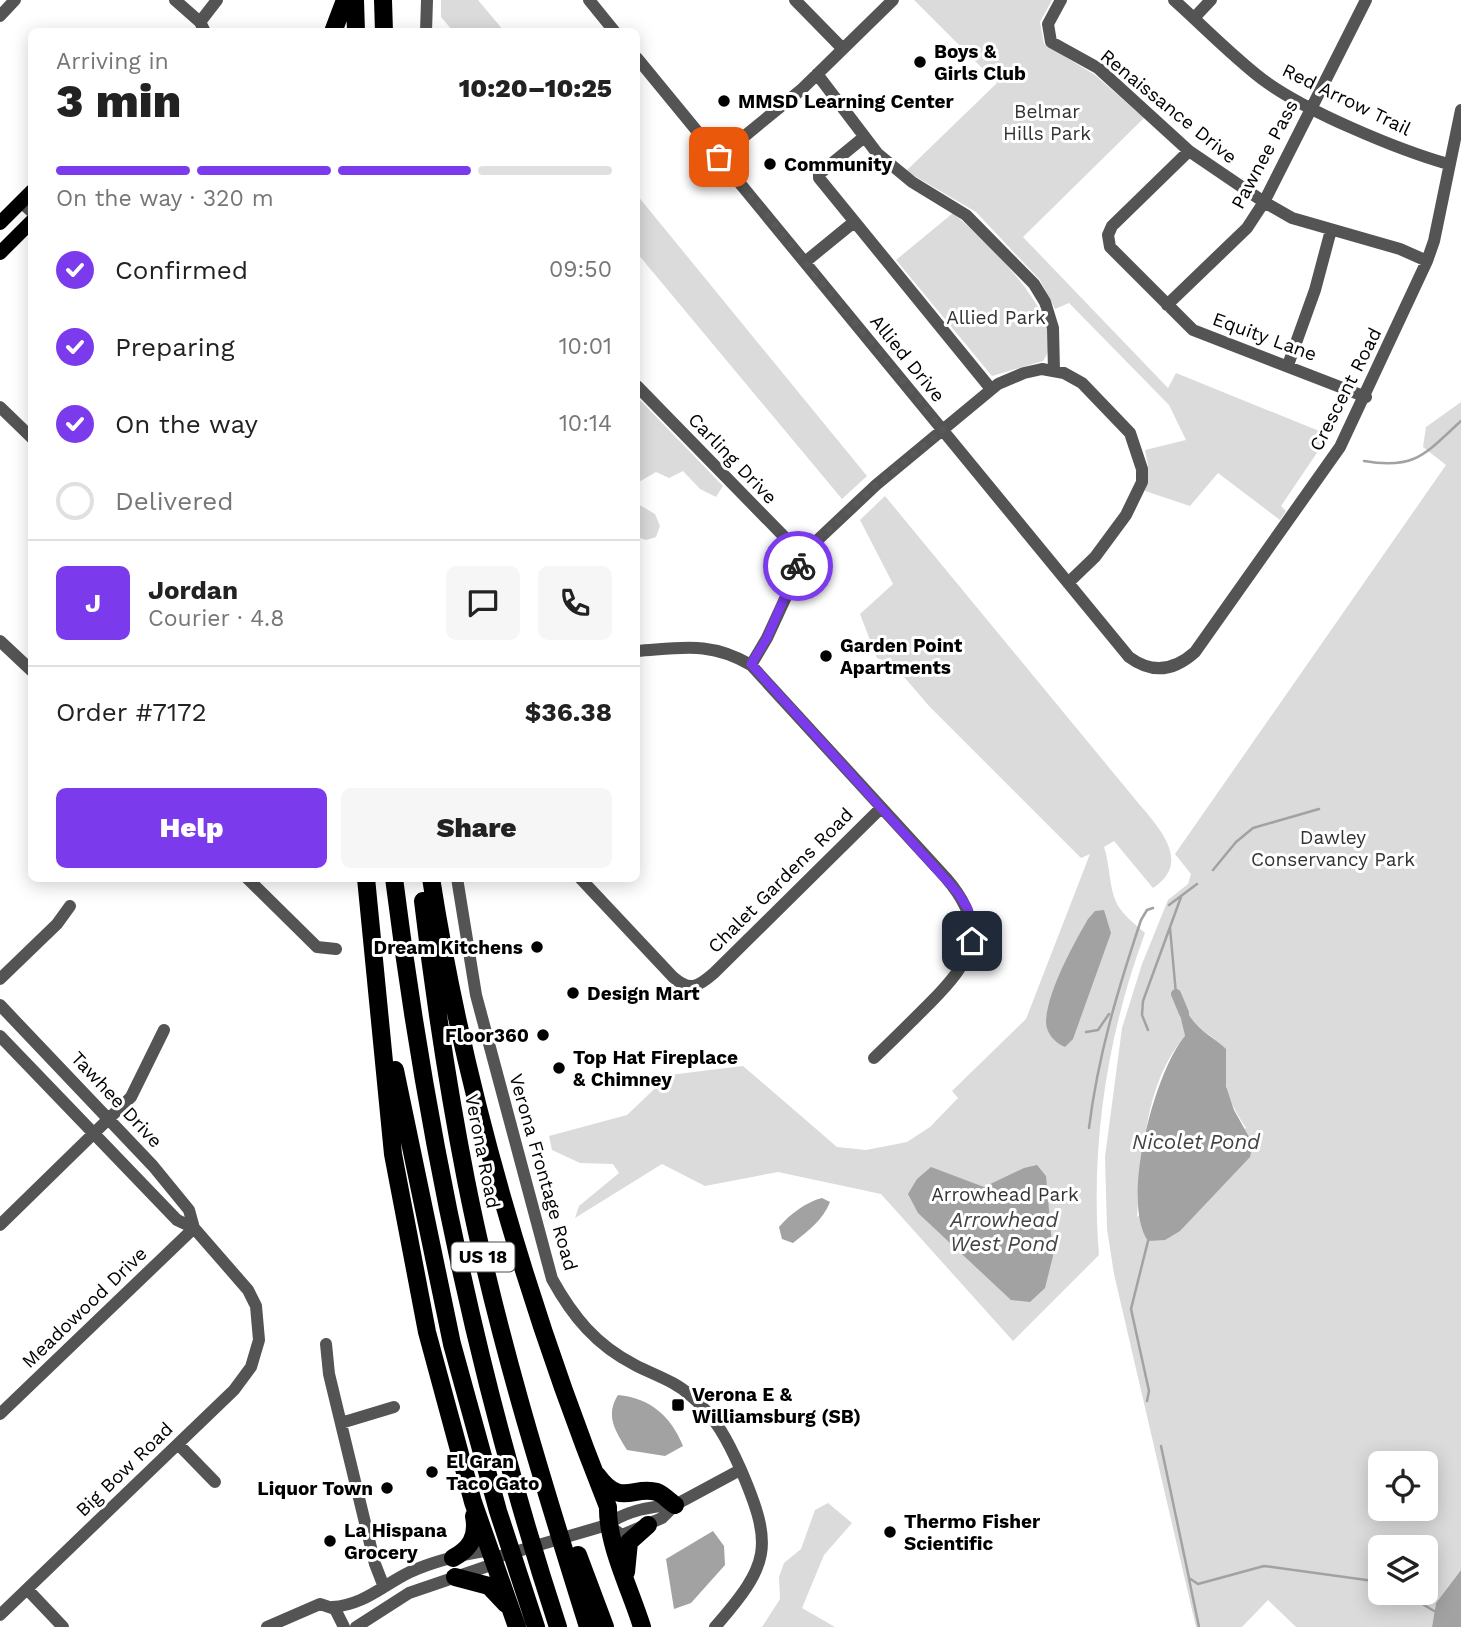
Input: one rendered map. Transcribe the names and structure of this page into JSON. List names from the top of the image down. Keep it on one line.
{"streets":{"highway":["Verona Road","US 18"],"street":["Red Arrow Trail","Renaissance Drive","Pawnee Pass","Equity Lane","Allied Drive","Crescent Road","Carling Drive","Chalet Gardens Road","Tawhee Drive","Verona Frontage Road","Meadowood Drive","Big Bow Road"]},"crossings":[["Red Arrow Trail","Pawnee Pass"],["Red Arrow Trail","Crescent Road"],["Renaissance Drive","Pawnee Pass"],["Renaissance Drive","Equity Lane"],["Renaissance Drive","Crescent Road"],["Pawnee Pass","Equity Lane"],["Equity Lane","Crescent Road"],["Allied Drive","Crescent Road"],["Tawhee Drive","Meadowood Drive"],["Tawhee Drive","Big Bow Road"]],"water":["Nicolet Pond","Arrowhead West Pond"],"parks":["Belmar Hills Park","Allied Park","Dawley Conservancy Park","Arrowhead Park"],"places":{"other":["Boys & Girls Club","MMSD Learning Center","Community","Garden Point Apartments","Dream Kitchens","Design Mart","Floor360","Top Hat Fireplace & Chimney","El Gran Taco Gato","Liquor Town","Thermo Fisher Scientific","La Hispana Grocery"],"transit":["Verona E & Williamsburg (SB)"]},"page":{"heading":["3 min","Arriving in","10:20–10:25"],"panel":["Jordan","Courier · 4.8","Order #7172","$36.38"],"bar":"On the way · 320 m","list":[["Confirmed","09:50"],["Preparing","10:01"],["On the way","10:14"],"Delivered"],"round":"J","buttons":["Help","Share"]}}
